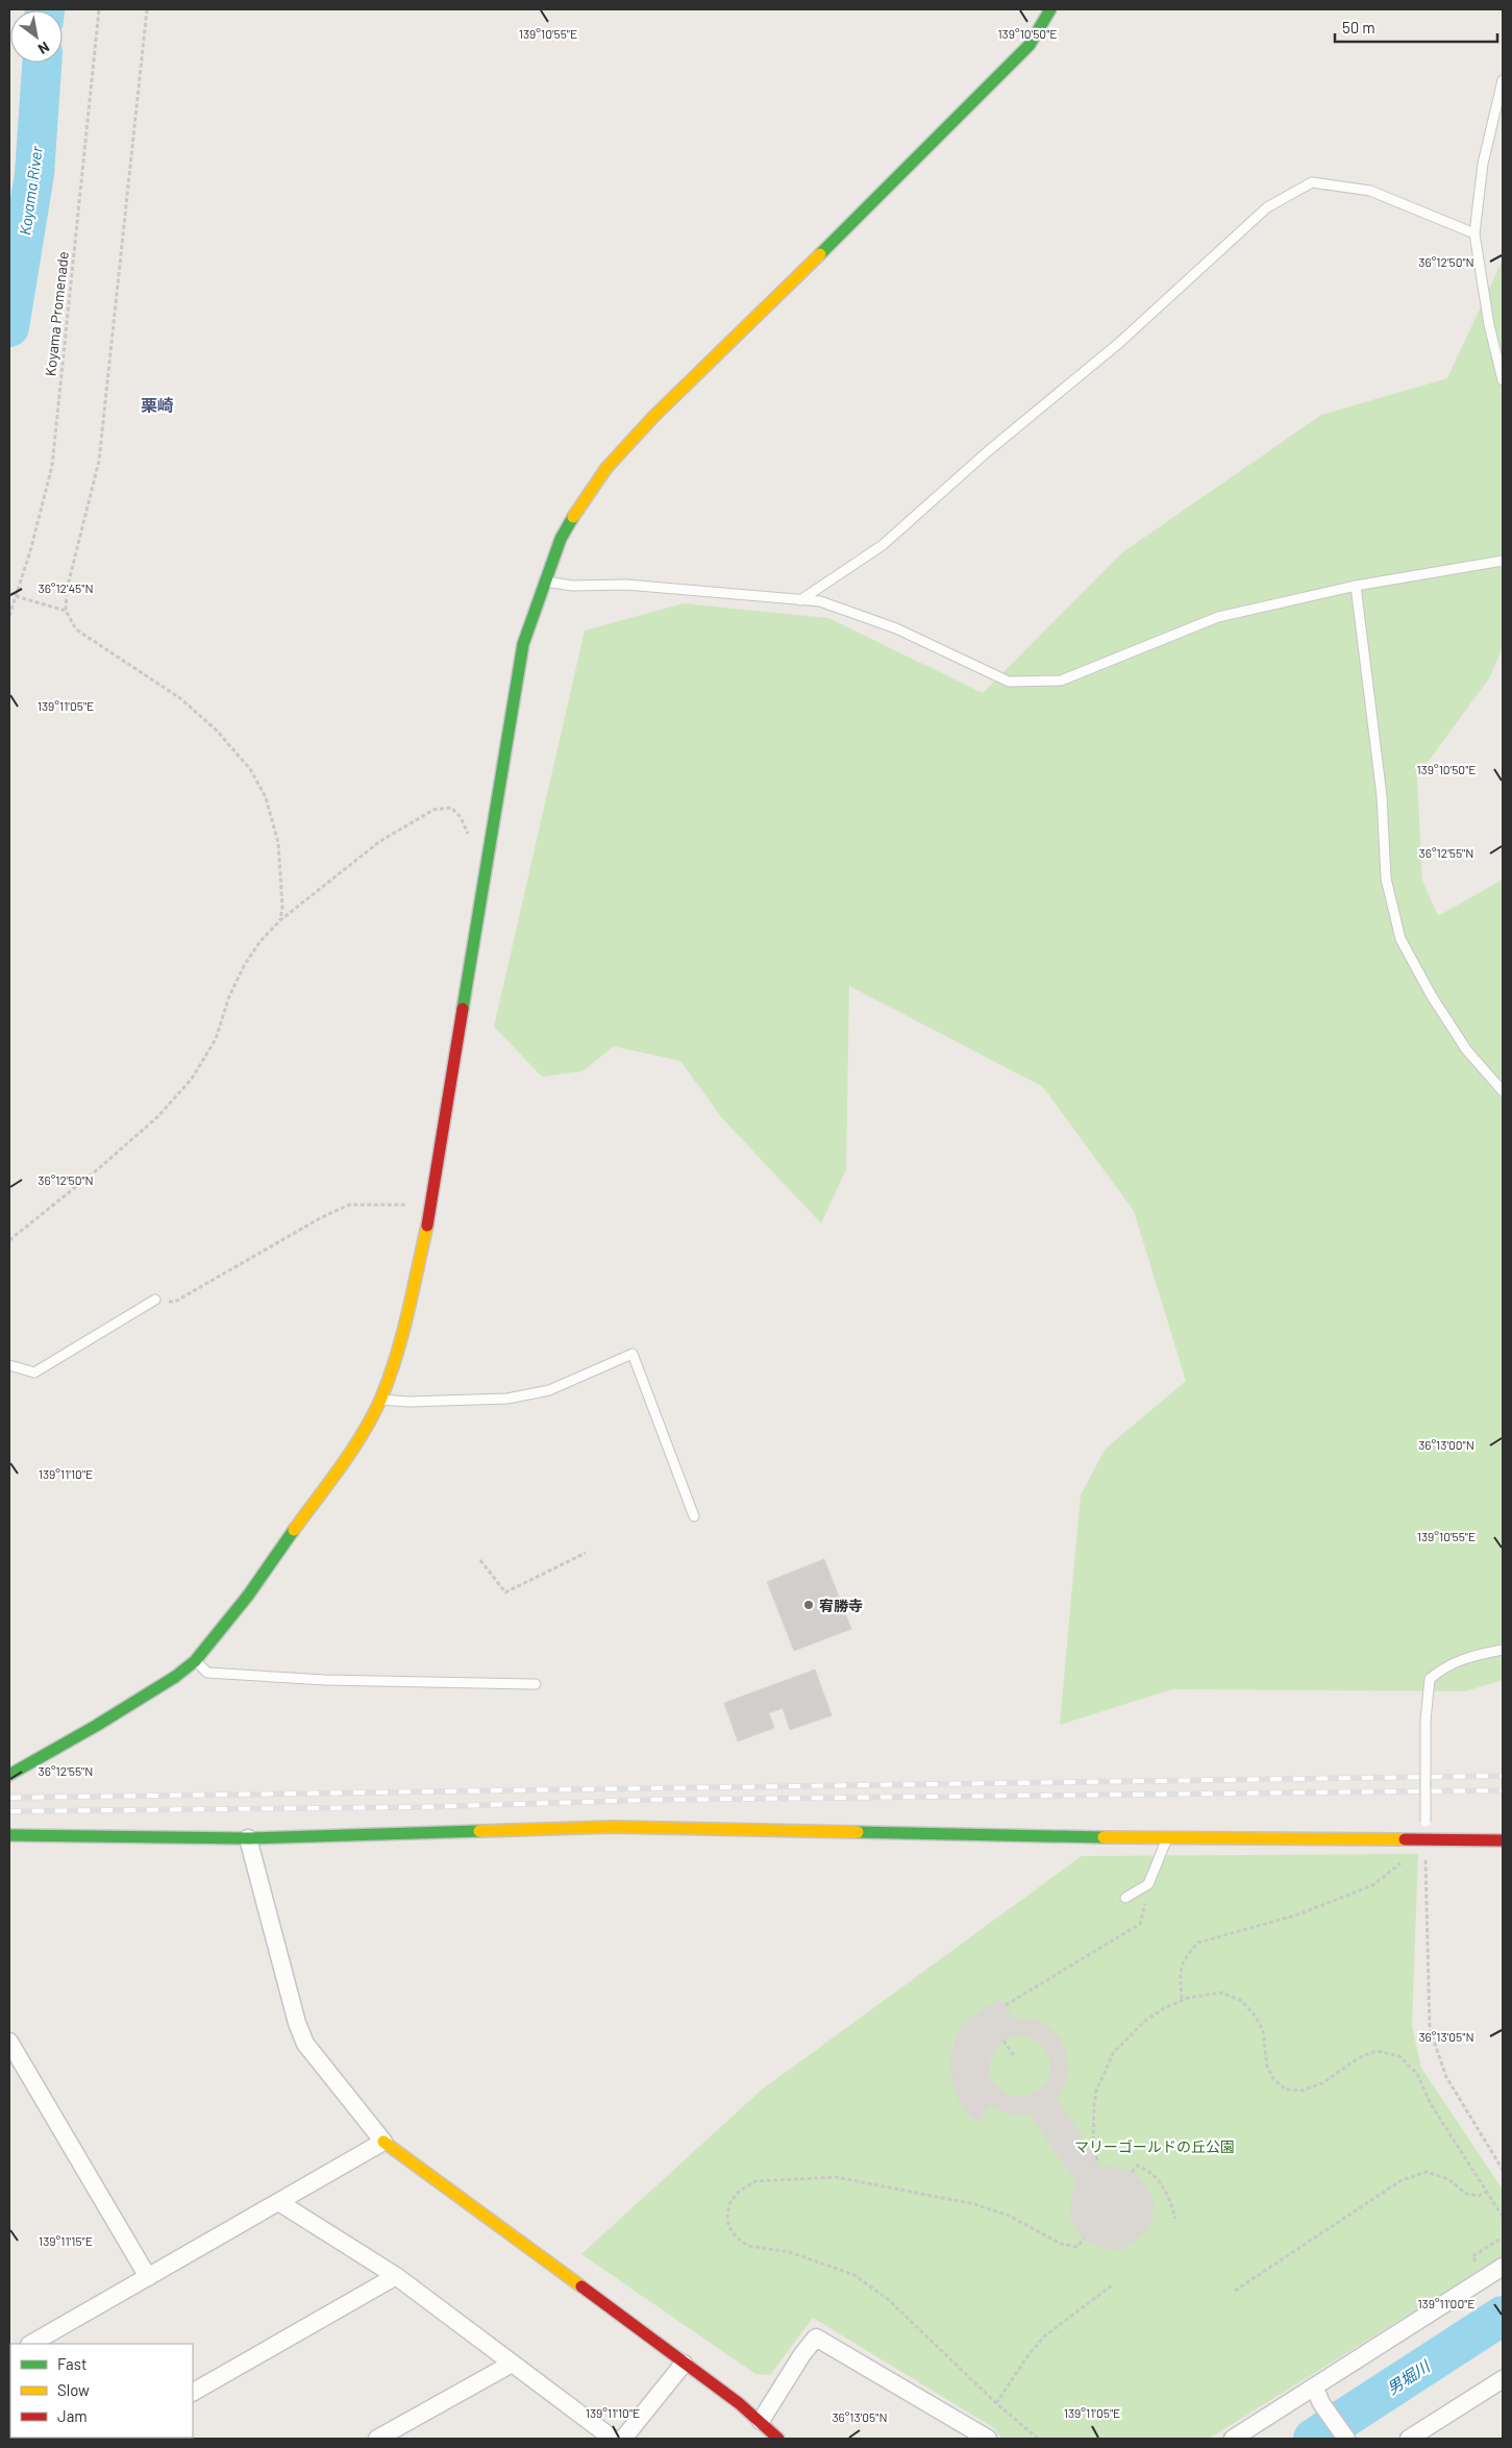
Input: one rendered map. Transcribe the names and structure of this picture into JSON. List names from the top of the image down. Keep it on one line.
{"streets":{"path":["Koyama Promenade"]},"districts":["栗崎"],"water":["Koyama River","男堀川"],"parks":["マリーゴールドの丘公園"],"places":["宥勝寺"],"legend":["Fast","Slow","Jam"],"scale_bar":"50 m","north":"bottom right","coordinates":["139°10'55\"E","139°10'50\"E","36°12'50\"N","36°12'45\"N","139°11'05\"E","36°12'55\"N","36°13'00\"N","139°11'10\"E","36°13'05\"N","139°11'15\"E","139°11'00\"E"]}
